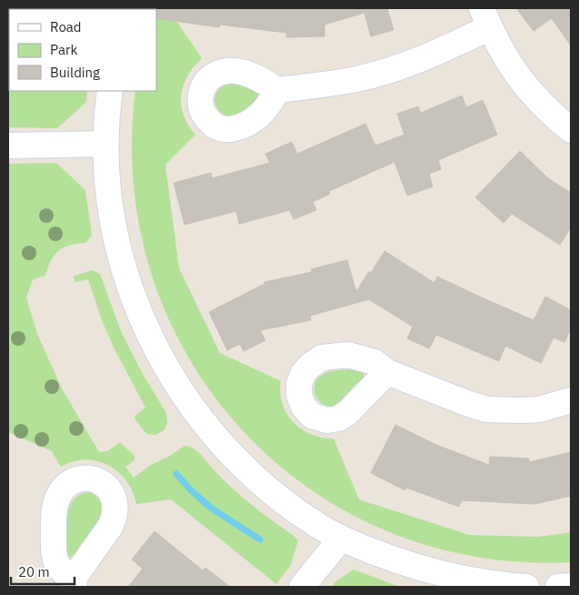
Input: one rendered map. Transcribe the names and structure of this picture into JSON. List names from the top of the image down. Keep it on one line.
{"legend":["Road","Park","Building"],"scale_bar":"20 m"}
